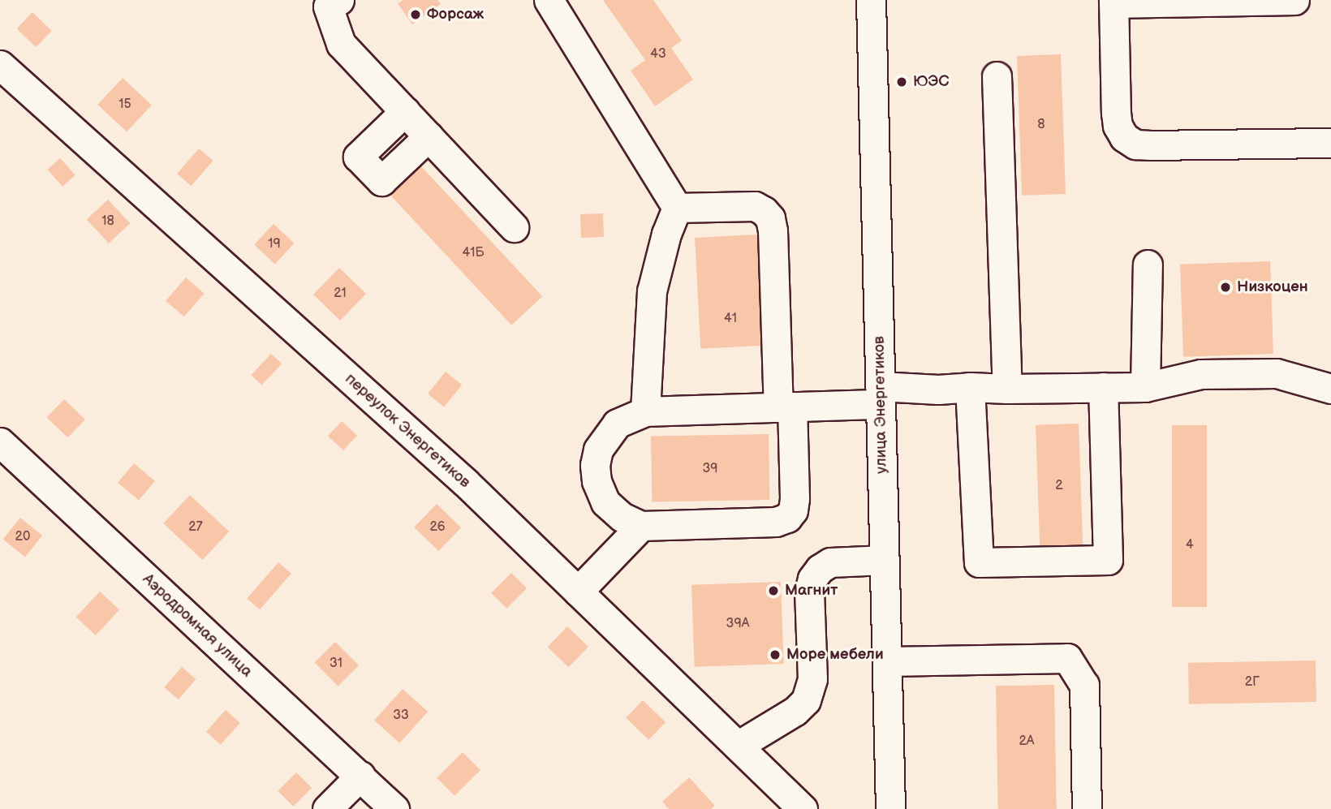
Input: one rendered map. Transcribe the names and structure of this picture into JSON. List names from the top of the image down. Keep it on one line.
{"streets":{"street":["улица Энергетиков","переулок Энергетиков","Аэродромная улица"]},"places":["Форсаж","ЮЭС","Низкоцен","Магнит","Море мебели"],"house_numbers":["43","15","8","18","19","41Б","21","41","39","2","27","26","20","4","39А","31","2Г","33","2А"]}
